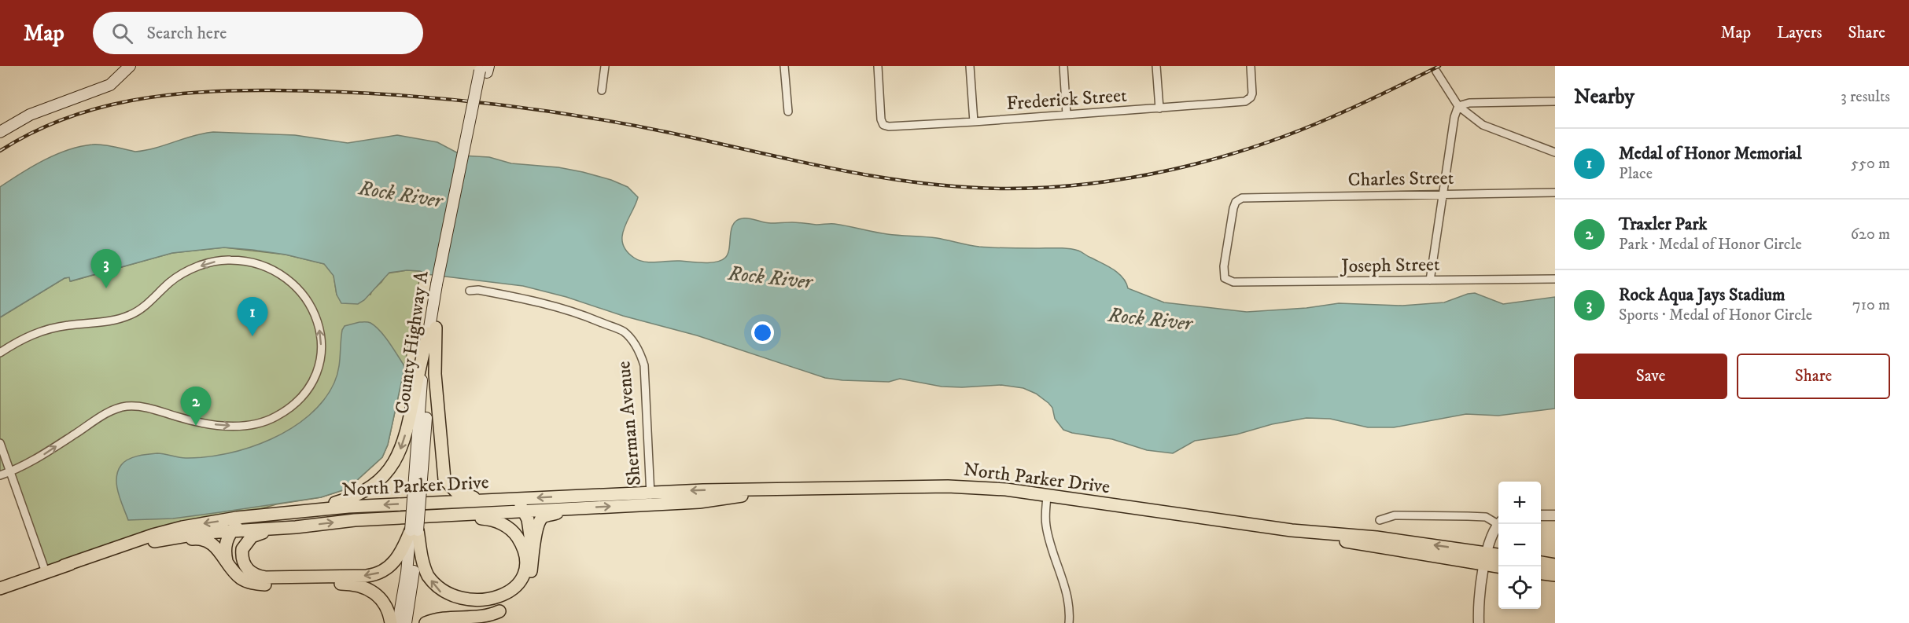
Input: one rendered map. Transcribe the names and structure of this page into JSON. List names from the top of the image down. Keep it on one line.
{"streets":{"main road":["County Highway A","North Parker Drive"],"street":["Frederick Street","Charles Street","Joseph Street","Sherman Avenue"]},"crossings":[["Charles Street","Joseph Street"],["Sherman Avenue","North Parker Drive"]],"water":["Rock River"],"page":{"header":"Map","search":"Search here","nav":["Map","Layers","Share"],"heading":["Nearby","3 results"],"list":[{"mark":"1","name":"Medal of Honor Memorial","note":"Place","value":"550 m"},{"mark":"2","name":"Traxler Park","note":"Park · Medal of Honor Circle","value":"620 m"},{"mark":"3","name":"Rock Aqua Jays Stadium","note":"Sports · Medal of Honor Circle","value":"710 m"}],"pins":["3","1","2"],"buttons":["Save","Share"],"map_buttons":["+","−"]}}
